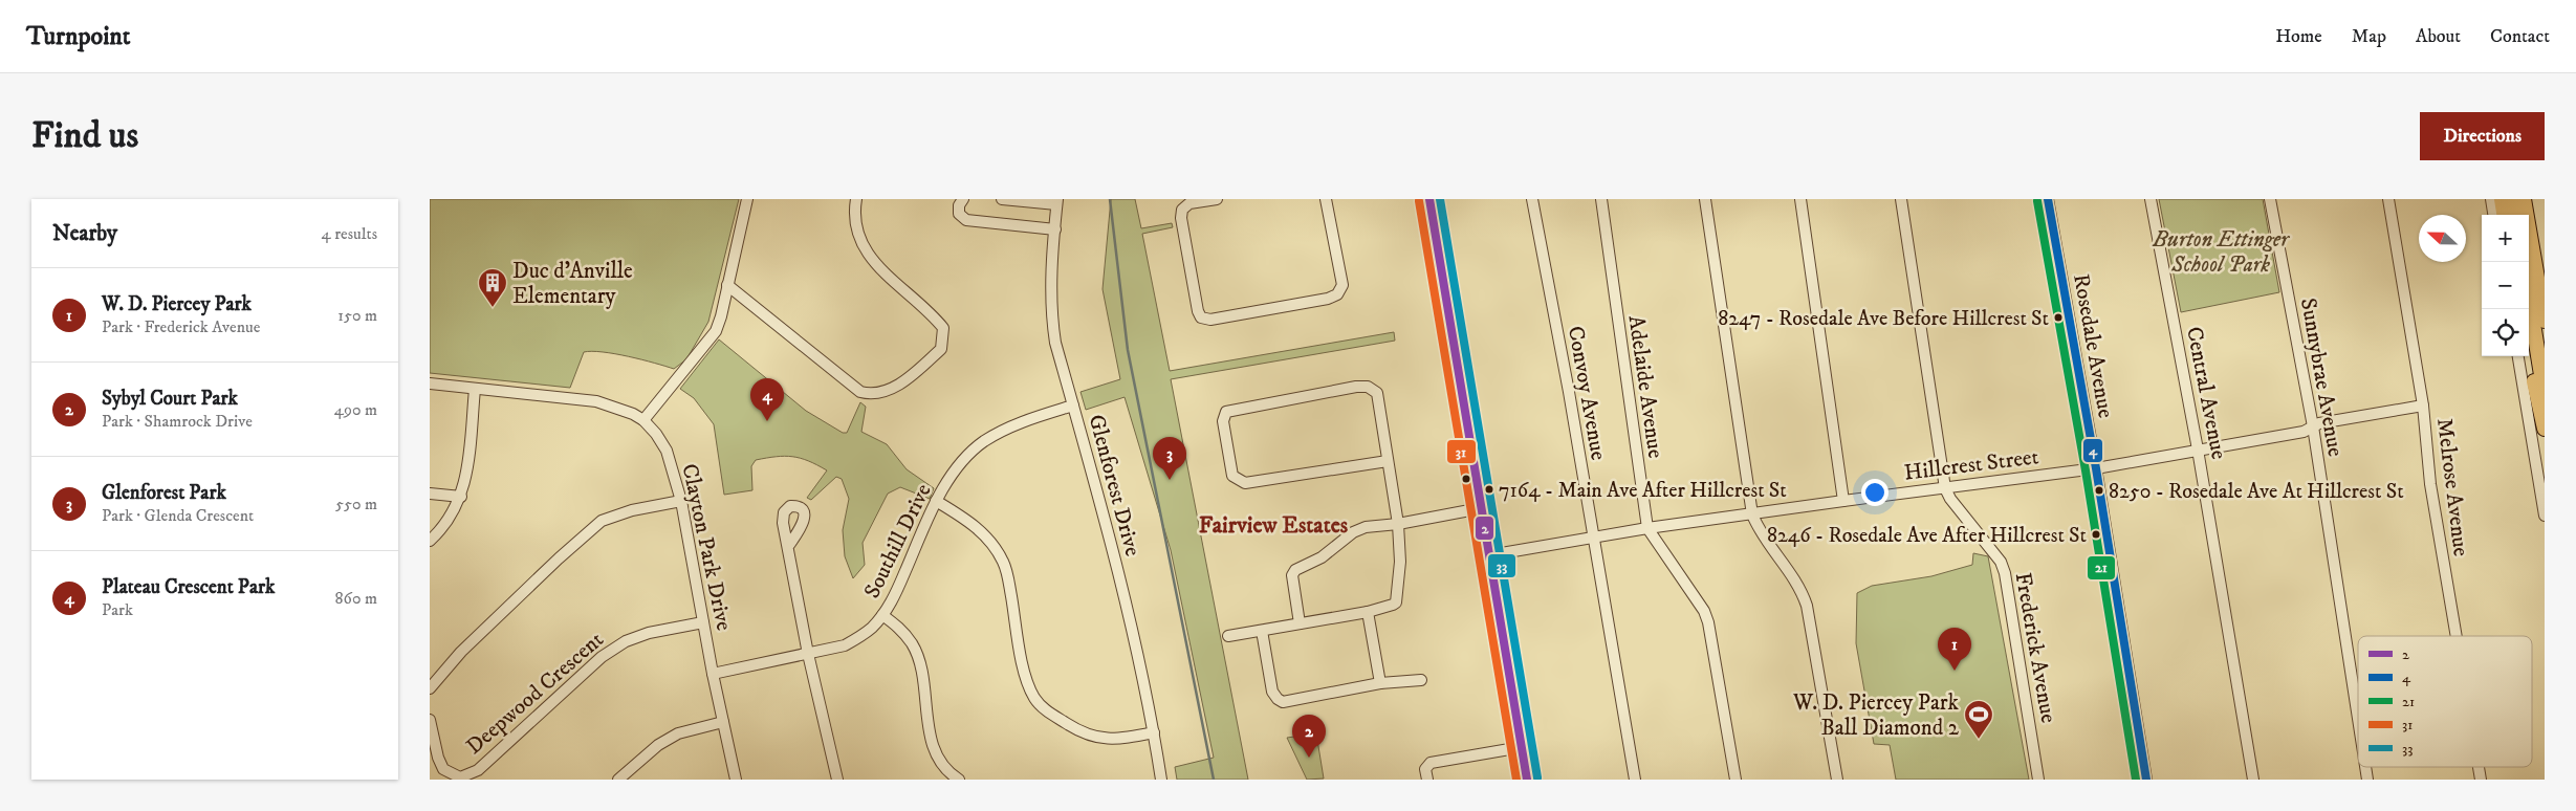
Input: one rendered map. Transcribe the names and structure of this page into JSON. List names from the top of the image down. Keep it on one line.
{"streets":{"street":["Rosedale Avenue","Sunnybrae Avenue","Adelaide Avenue","Convoy Avenue","Central Avenue","Hillcrest Street","Glenforest Drive","Melrose Avenue","Southill Drive","Clayton Park Drive","Frederick Avenue","Deepwood Crescent"]},"crossings":[["Rosedale Avenue","Hillcrest Street"],["Sunnybrae Avenue","Hillcrest Street"],["Adelaide Avenue","Hillcrest Street"],["Convoy Avenue","Hillcrest Street"],["Central Avenue","Hillcrest Street"],["Hillcrest Street","Melrose Avenue"],["Hillcrest Street","Frederick Avenue"],["Glenforest Drive","Southill Drive"],["Southill Drive","Clayton Park Drive"],["Clayton Park Drive","Deepwood Crescent"]],"districts":["Fairview Estates"],"parks":["Burton Ettinger School Park"],"places":{"building":["Duc d'Anville Elementary"],"other":["8247 - Rosedale Ave Before Hillcrest St","7164 - Main Ave After Hillcrest St","8250 - Rosedale Ave At Hillcrest St","8246 - Rosedale Ave After Hillcrest St"],"sports":["W. D. Piercey Park Ball Diamond 2"]},"lines":["transit line 2","transit line 4","transit line 33","transit line 21","transit line 31"],"legend":["2","4","21","31","33"],"north":"left","page":{"header":"Turnpoint","nav":["Home","Map","About","Contact"],"buttons":"Directions","title":"Find us","heading":["Nearby","4 results"],"map_buttons":["+","−"],"list":[{"mark":"1","name":"W. D. Piercey Park","note":"Park · Frederick Avenue","value":"150 m"},{"mark":"2","name":"Sybyl Court Park","note":"Park · Shamrock Drive","value":"490 m"},{"mark":"3","name":"Glenforest Park","note":"Park · Glenda Crescent","value":"550 m"},{"mark":"4","name":"Plateau Crescent Park","note":"Park","value":"860 m"}],"pins":["4","3","1","2"]}}
